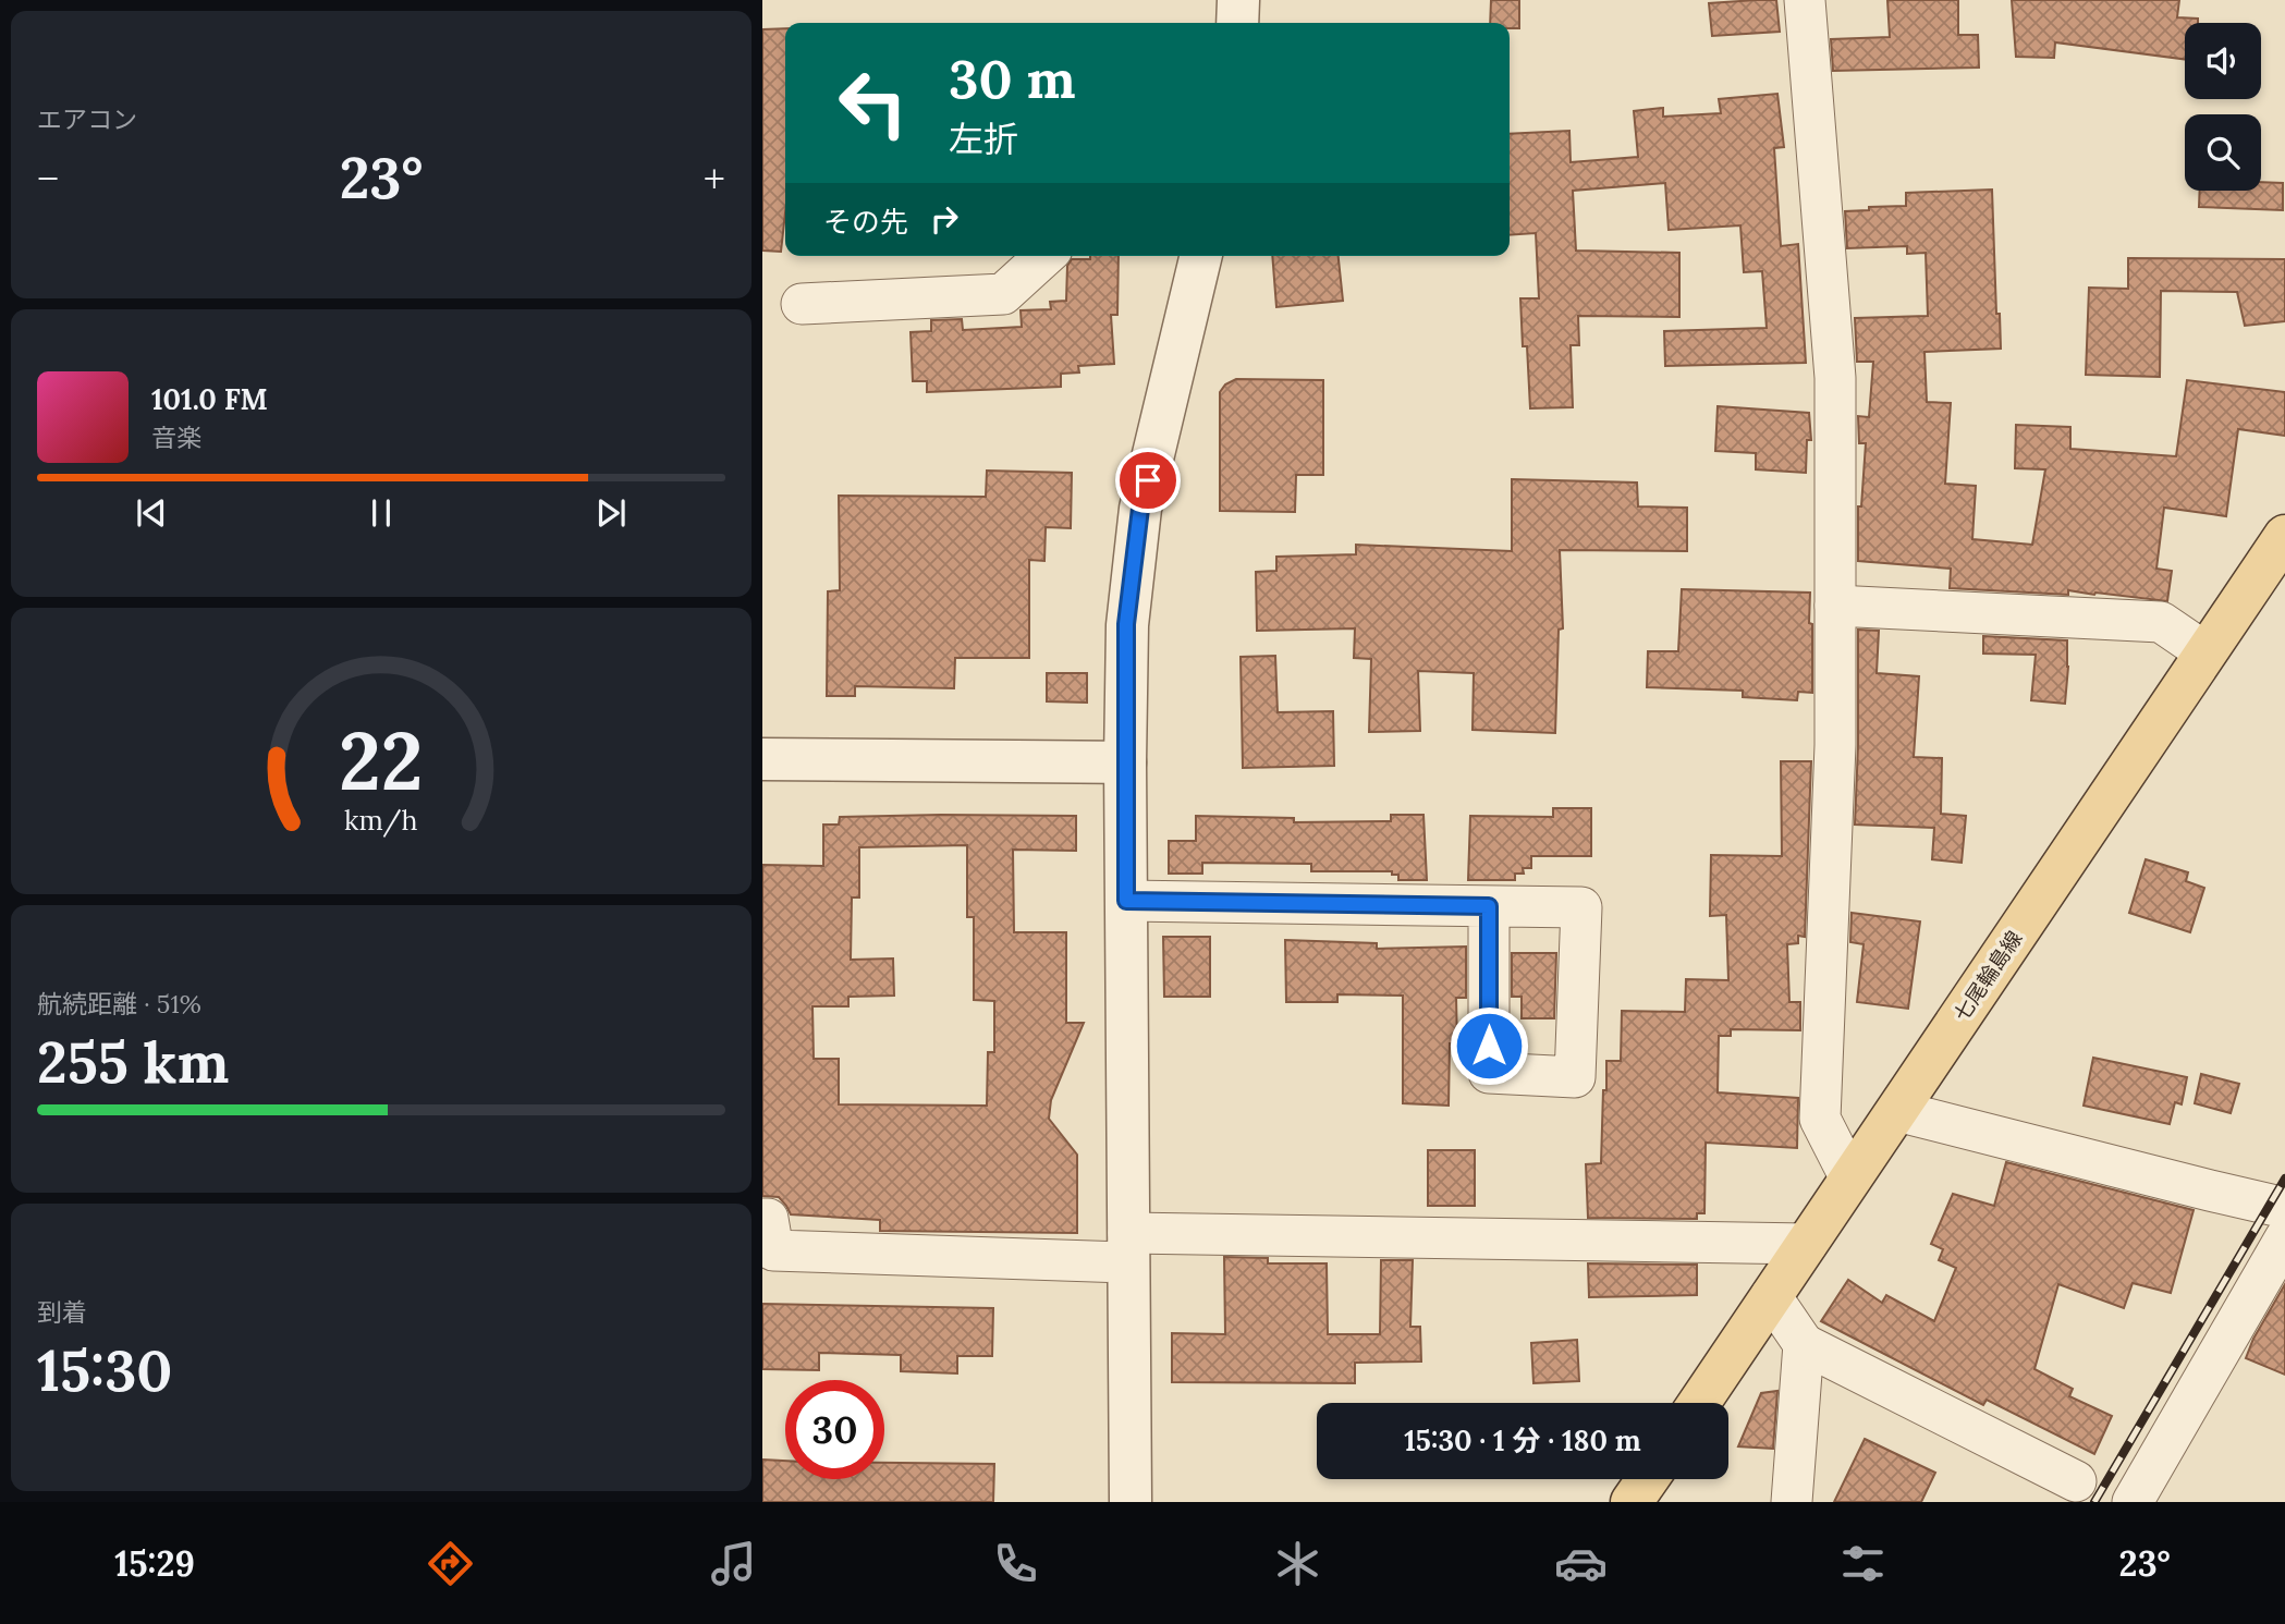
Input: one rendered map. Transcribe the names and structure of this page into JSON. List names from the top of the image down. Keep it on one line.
{"streets":{"main road":["七尾輪島線"]},"page":{"tile":["エアコン",["航続距離 · 51%","255 km"],["到着","15:30"]],"turn":["30 m","左折"],"heat":["−","23°","+"],"then":"その先","song":["101.0 FM","音楽"],"limit":"30","trip":"15:30 · 1 分 · 180 m","tabs":["15:29","23°"],"gauge":["22","km/h"]}}
